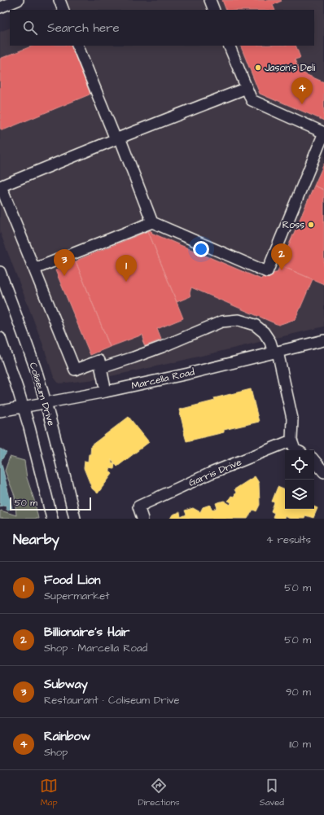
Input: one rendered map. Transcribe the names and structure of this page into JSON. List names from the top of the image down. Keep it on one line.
{"streets":{"street":["Marcella Road","Coliseum Drive","Garris Drive"]},"crossings":[["Marcella Road","Coliseum Drive"]],"places":["Jason's Deli","Ross"],"scale_bar":"50 m","page":{"search":"Search here","pins":["4","2","3","1"],"scale":"50 m","heading":["Nearby","4 results"],"list":[{"mark":"1","name":"Food Lion","note":"Supermarket","value":"50 m"},{"mark":"2","name":"Billionaire's Hair","note":"Shop · Marcella Road","value":"50 m"},{"mark":"3","name":"Subway","note":"Restaurant · Coliseum Drive","value":"90 m"},{"mark":"4","name":"Rainbow","note":"Shop","value":"110 m"}],"nav":["Map","Directions","Saved"]}}
